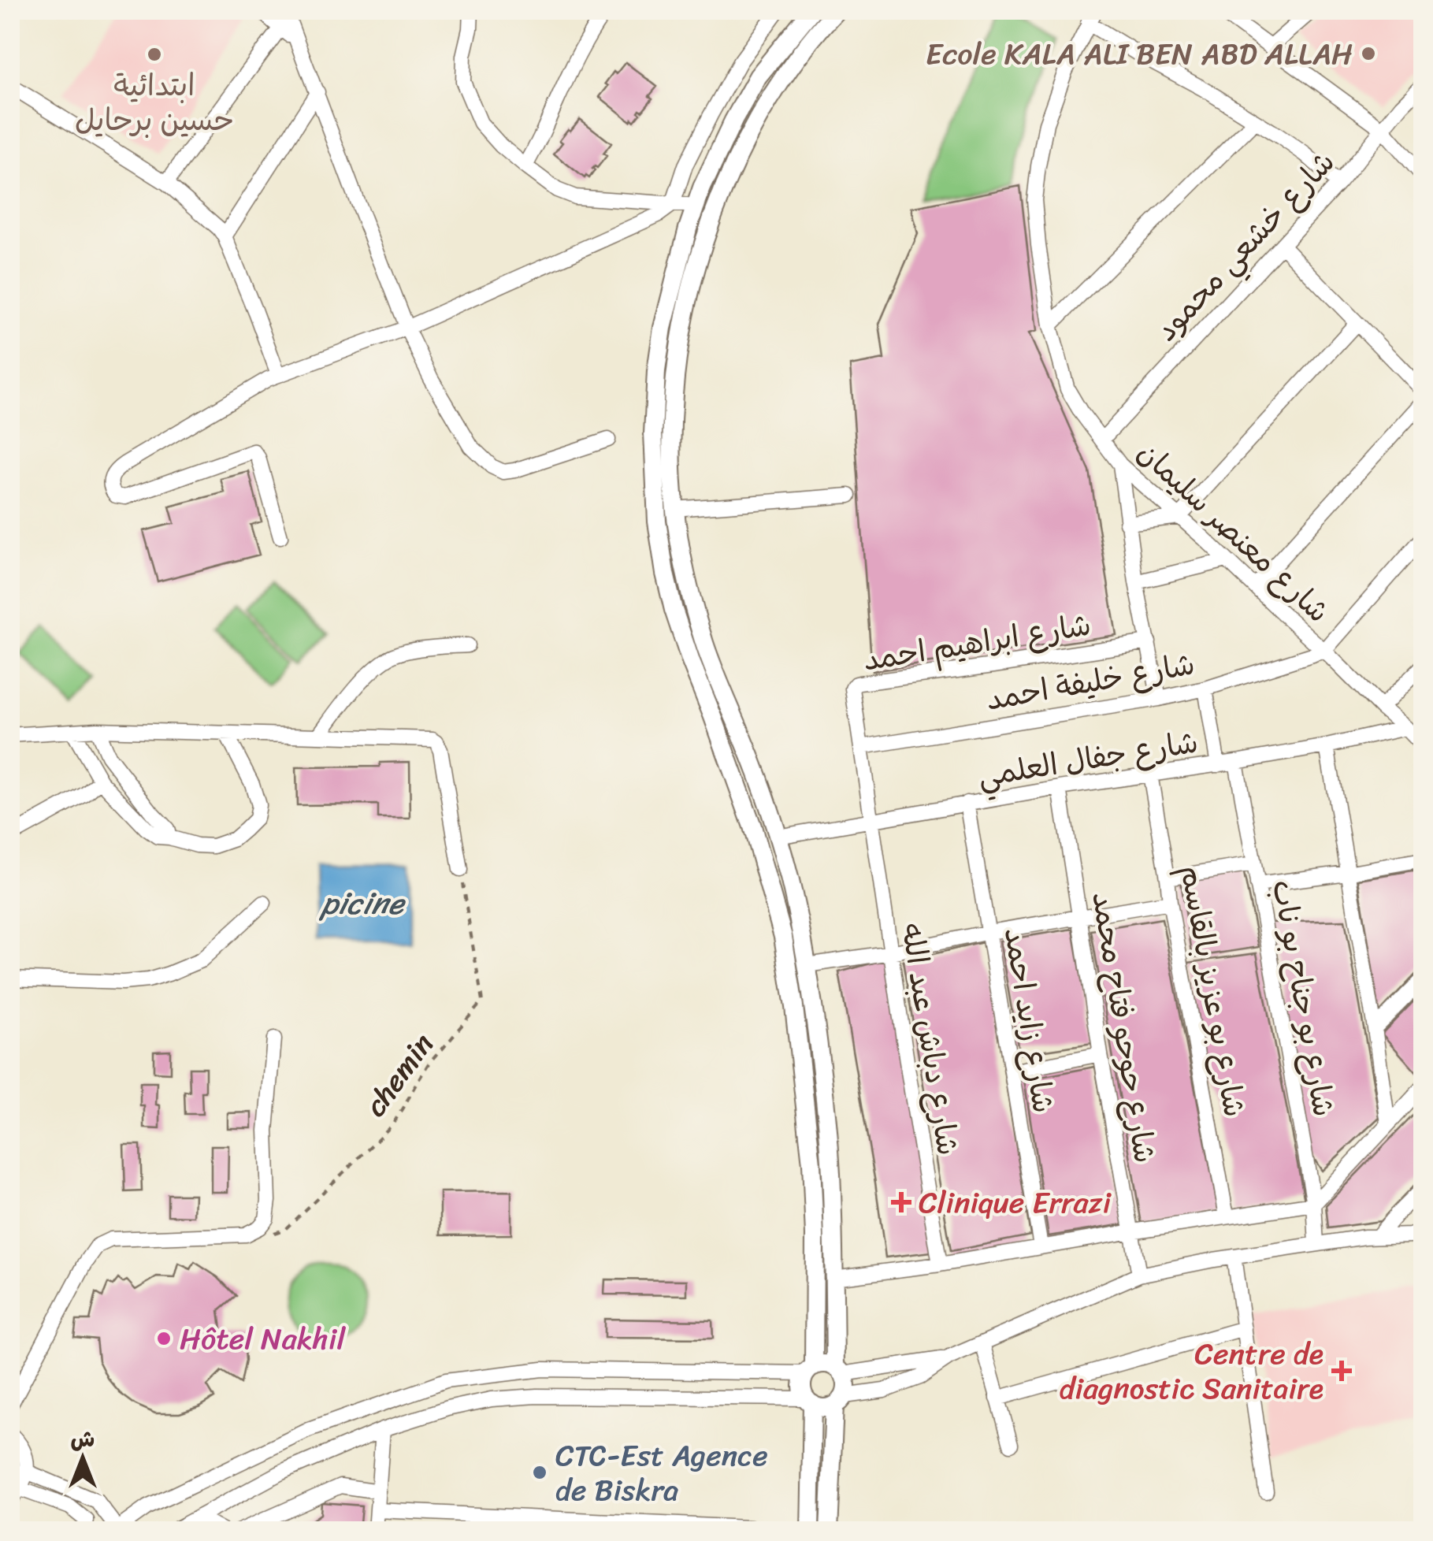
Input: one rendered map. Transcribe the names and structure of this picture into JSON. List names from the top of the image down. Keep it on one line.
{"streets":{"street":["شارع خشعي محمود","شارع معنصر سليمان","شارع ابراهيم احمد","شارع خليفة احمد","شارع جفال العلمي","شارع بو عزيز بالقاسم","شارع بو جناح بو ناب","شارع زايد احمد","شارع حوحو فتاح محمد","شارع دباش عبد الله"],"path":["chemin"]},"crossings":[["شارع خشعي محمود","شارع معنصر سليمان"],["شارع معنصر سليمان","شارع خليفة احمد"],["شارع معنصر سليمان","شارع جفال العلمي"],["شارع ابراهيم احمد","شارع خليفة احمد"],["شارع ابراهيم احمد","شارع جفال العلمي"],["شارع ابراهيم احمد","شارع دباش عبد الله"],["شارع جفال العلمي","شارع بو عزيز بالقاسم"],["شارع جفال العلمي","شارع بو جناح بو ناب"],["شارع جفال العلمي","شارع زايد احمد"],["شارع جفال العلمي","شارع حوحو فتاح محمد"],["شارع جفال العلمي","شارع دباش عبد الله"]],"water":["picine"],"places":{"other":["Ecole KALA ALI BEN ABD ALLAH","ابتدائية حسين برحايل","Hôtel Nakhil","CTC-Est Agence de Biskra"],"health":["Clinique Errazi","Centre de diagnostic Sanitaire"]},"north":"top"}
